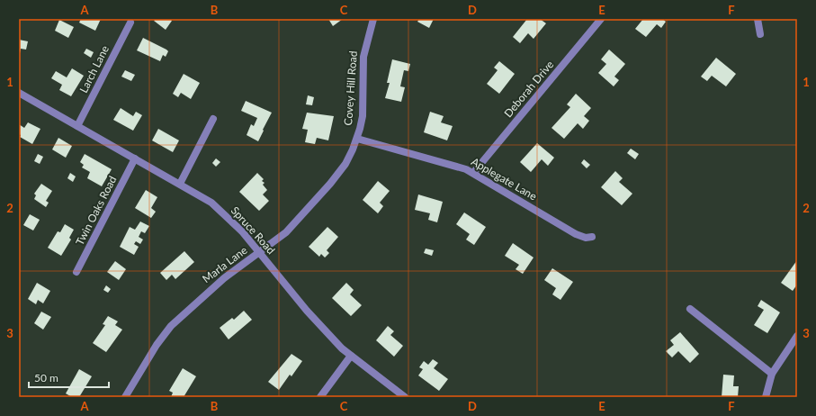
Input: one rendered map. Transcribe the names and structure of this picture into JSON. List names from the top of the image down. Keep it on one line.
{"streets":{"street":["Larch Lane","Covey Hill Road","Deborah Drive","Applegate Lane","Twin Oaks Road","Spruce Road","Marla Lane"]},"crossings":[["Larch Lane","Spruce Road"],["Covey Hill Road","Applegate Lane"],["Covey Hill Road","Marla Lane"],["Deborah Drive","Applegate Lane"],["Applegate Lane","Marla Lane"],["Twin Oaks Road","Spruce Road"],["Spruce Road","Marla Lane"]],"scale_bar":"50 m","grid":{"columns":["A","B","C","D","E","F"],"rows":["1","2","3"]}}
